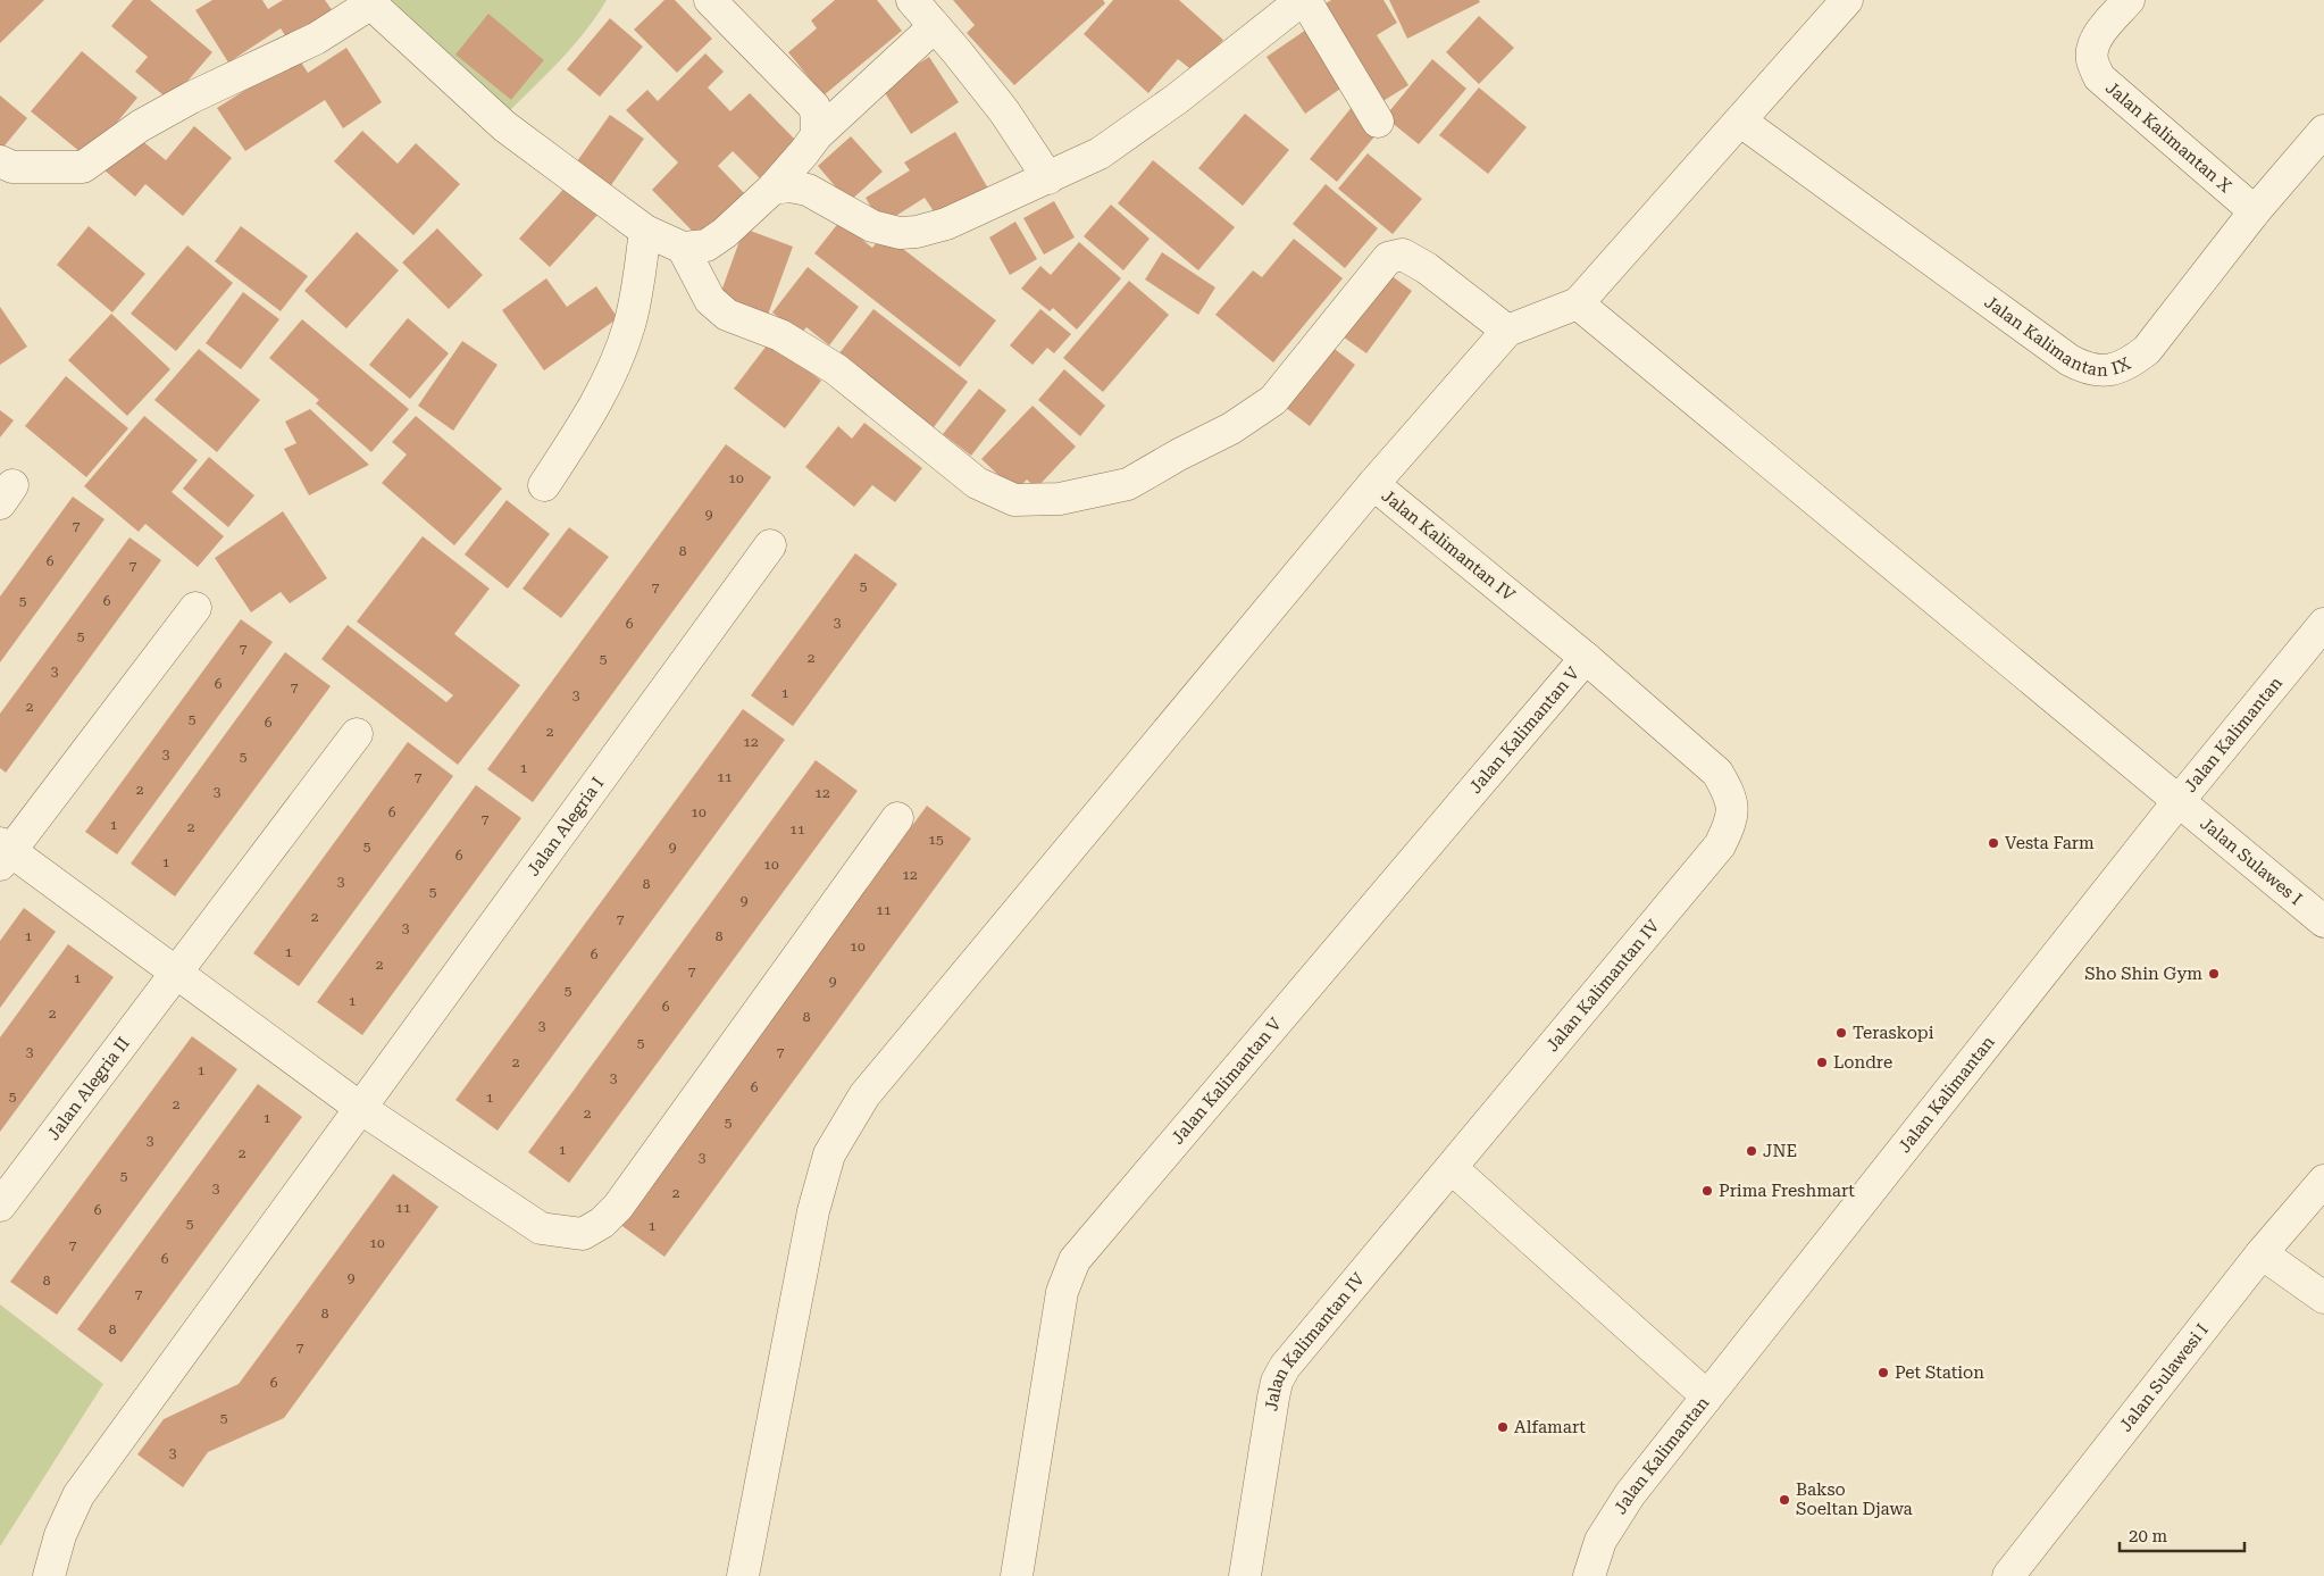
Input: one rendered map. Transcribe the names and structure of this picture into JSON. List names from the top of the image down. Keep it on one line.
{"streets":{"street":["Jalan Kalimantan X","Jalan Kalimantan IX","Jalan Kalimantan IV","Jalan Kalimantan V","Jalan Kalimantan","Jalan Alegria I","Jalan Sulawes I","Jalan Alegria II","Jalan Sulawesi I"]},"crossings":[["Jalan Kalimantan X","Jalan Kalimantan IX"],["Jalan Kalimantan IV","Jalan Kalimantan V"],["Jalan Kalimantan","Jalan Sulawes I"]],"places":["Vesta Farm","Sho Shin Gym","Teraskopi","Londre","JNE","Prima Freshmart","Pet Station","Alfamart","Bakso Soeltan Djawa"],"house_numbers":["10","9","7","8","6","7","5","7","5","6","3","6","5","7","2","5","3","6","7","1","3","2","5","6","2","12","3","5","1","7","11","2","3","12","6","10","7","1","2","11","15","5","9","6","1","10","12","3","8","5","9","11","2","7","3","1","8","10","1","6","2","7","1","9","5","1","6","2","8","3","5","3","7","2","1","3","6","5","1","2","2","1","5","3","1","2","3","5","3","2","11","6","5","1","10","7","6","9","8","7","8","8","7","6","5","3"],"scale_bar":"20 m"}
